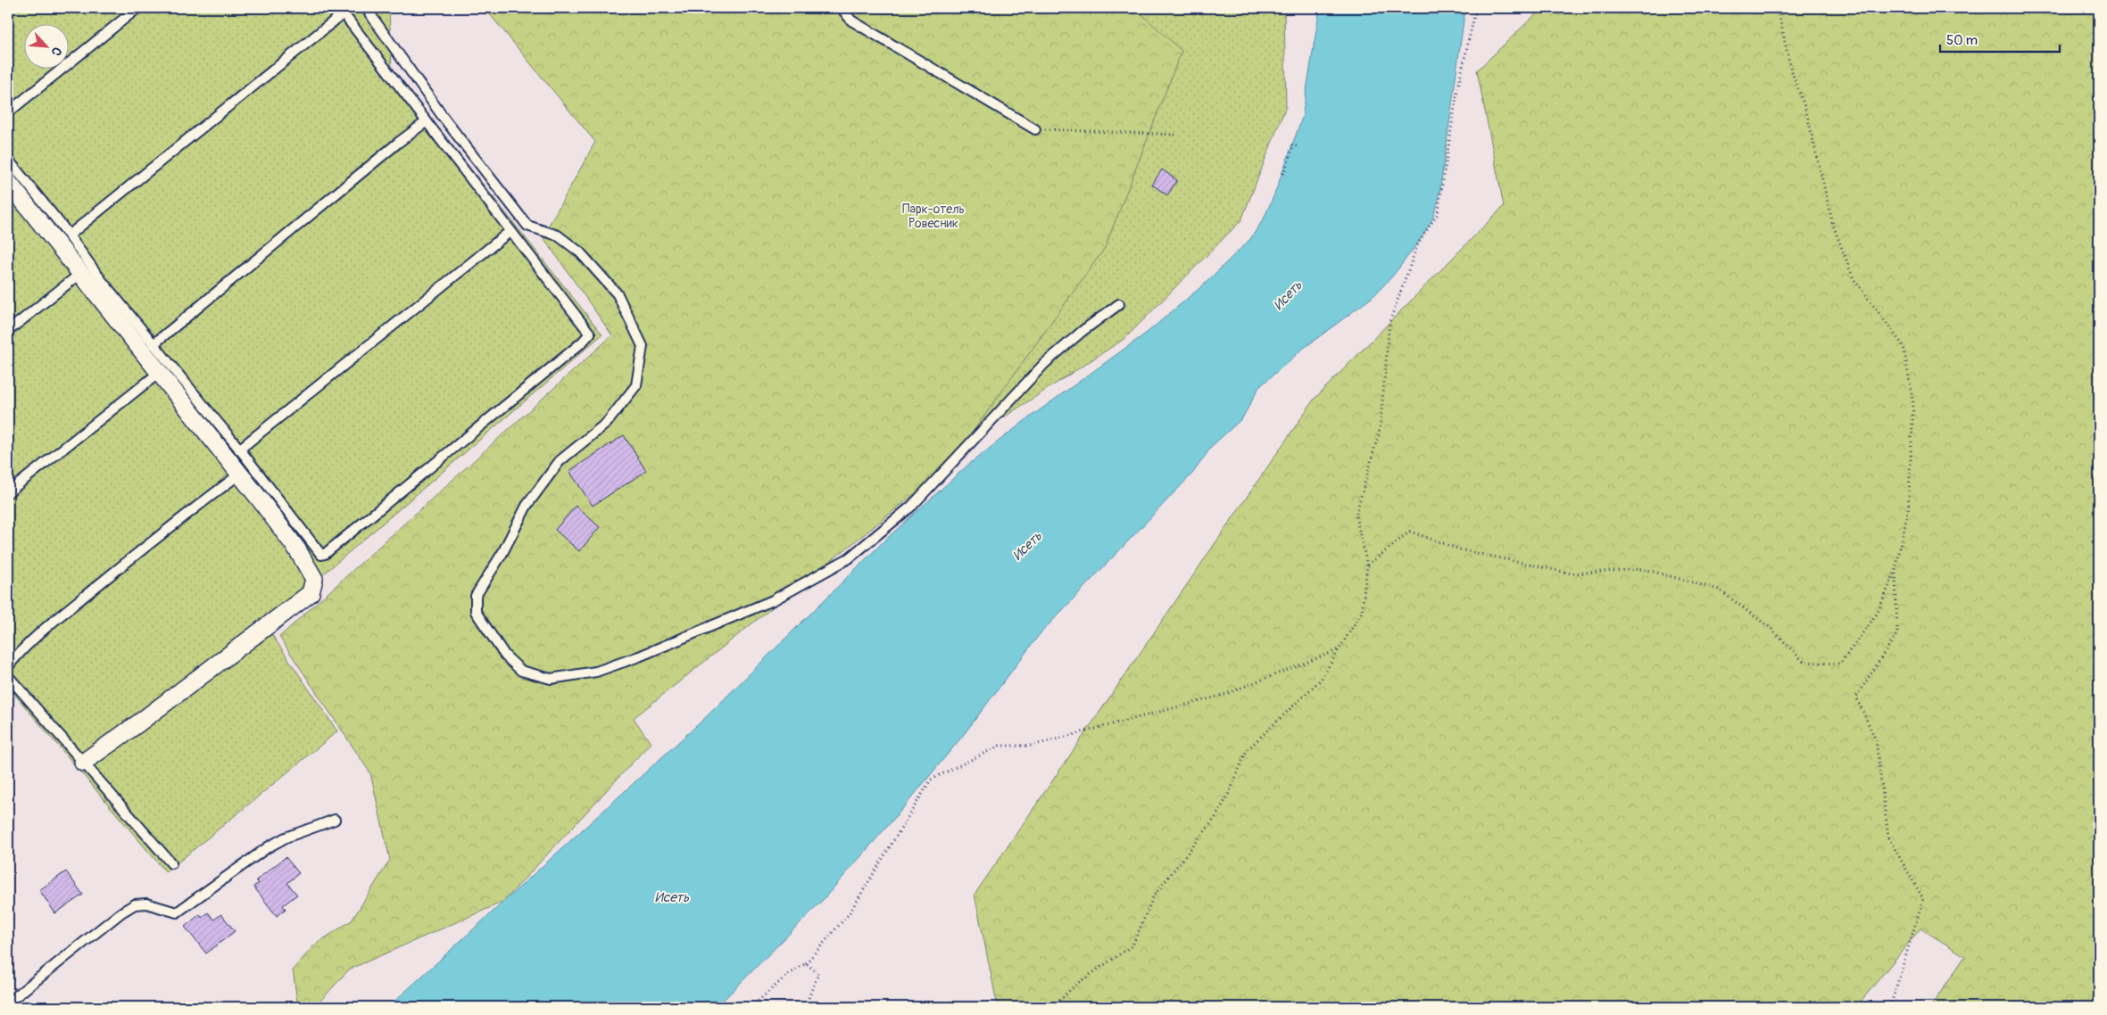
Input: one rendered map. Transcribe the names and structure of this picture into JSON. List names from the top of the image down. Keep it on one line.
{"water":["Исеть"],"parks":["Парк-отель Ровесник"],"scale_bar":"50 m","north":"bottom right"}
